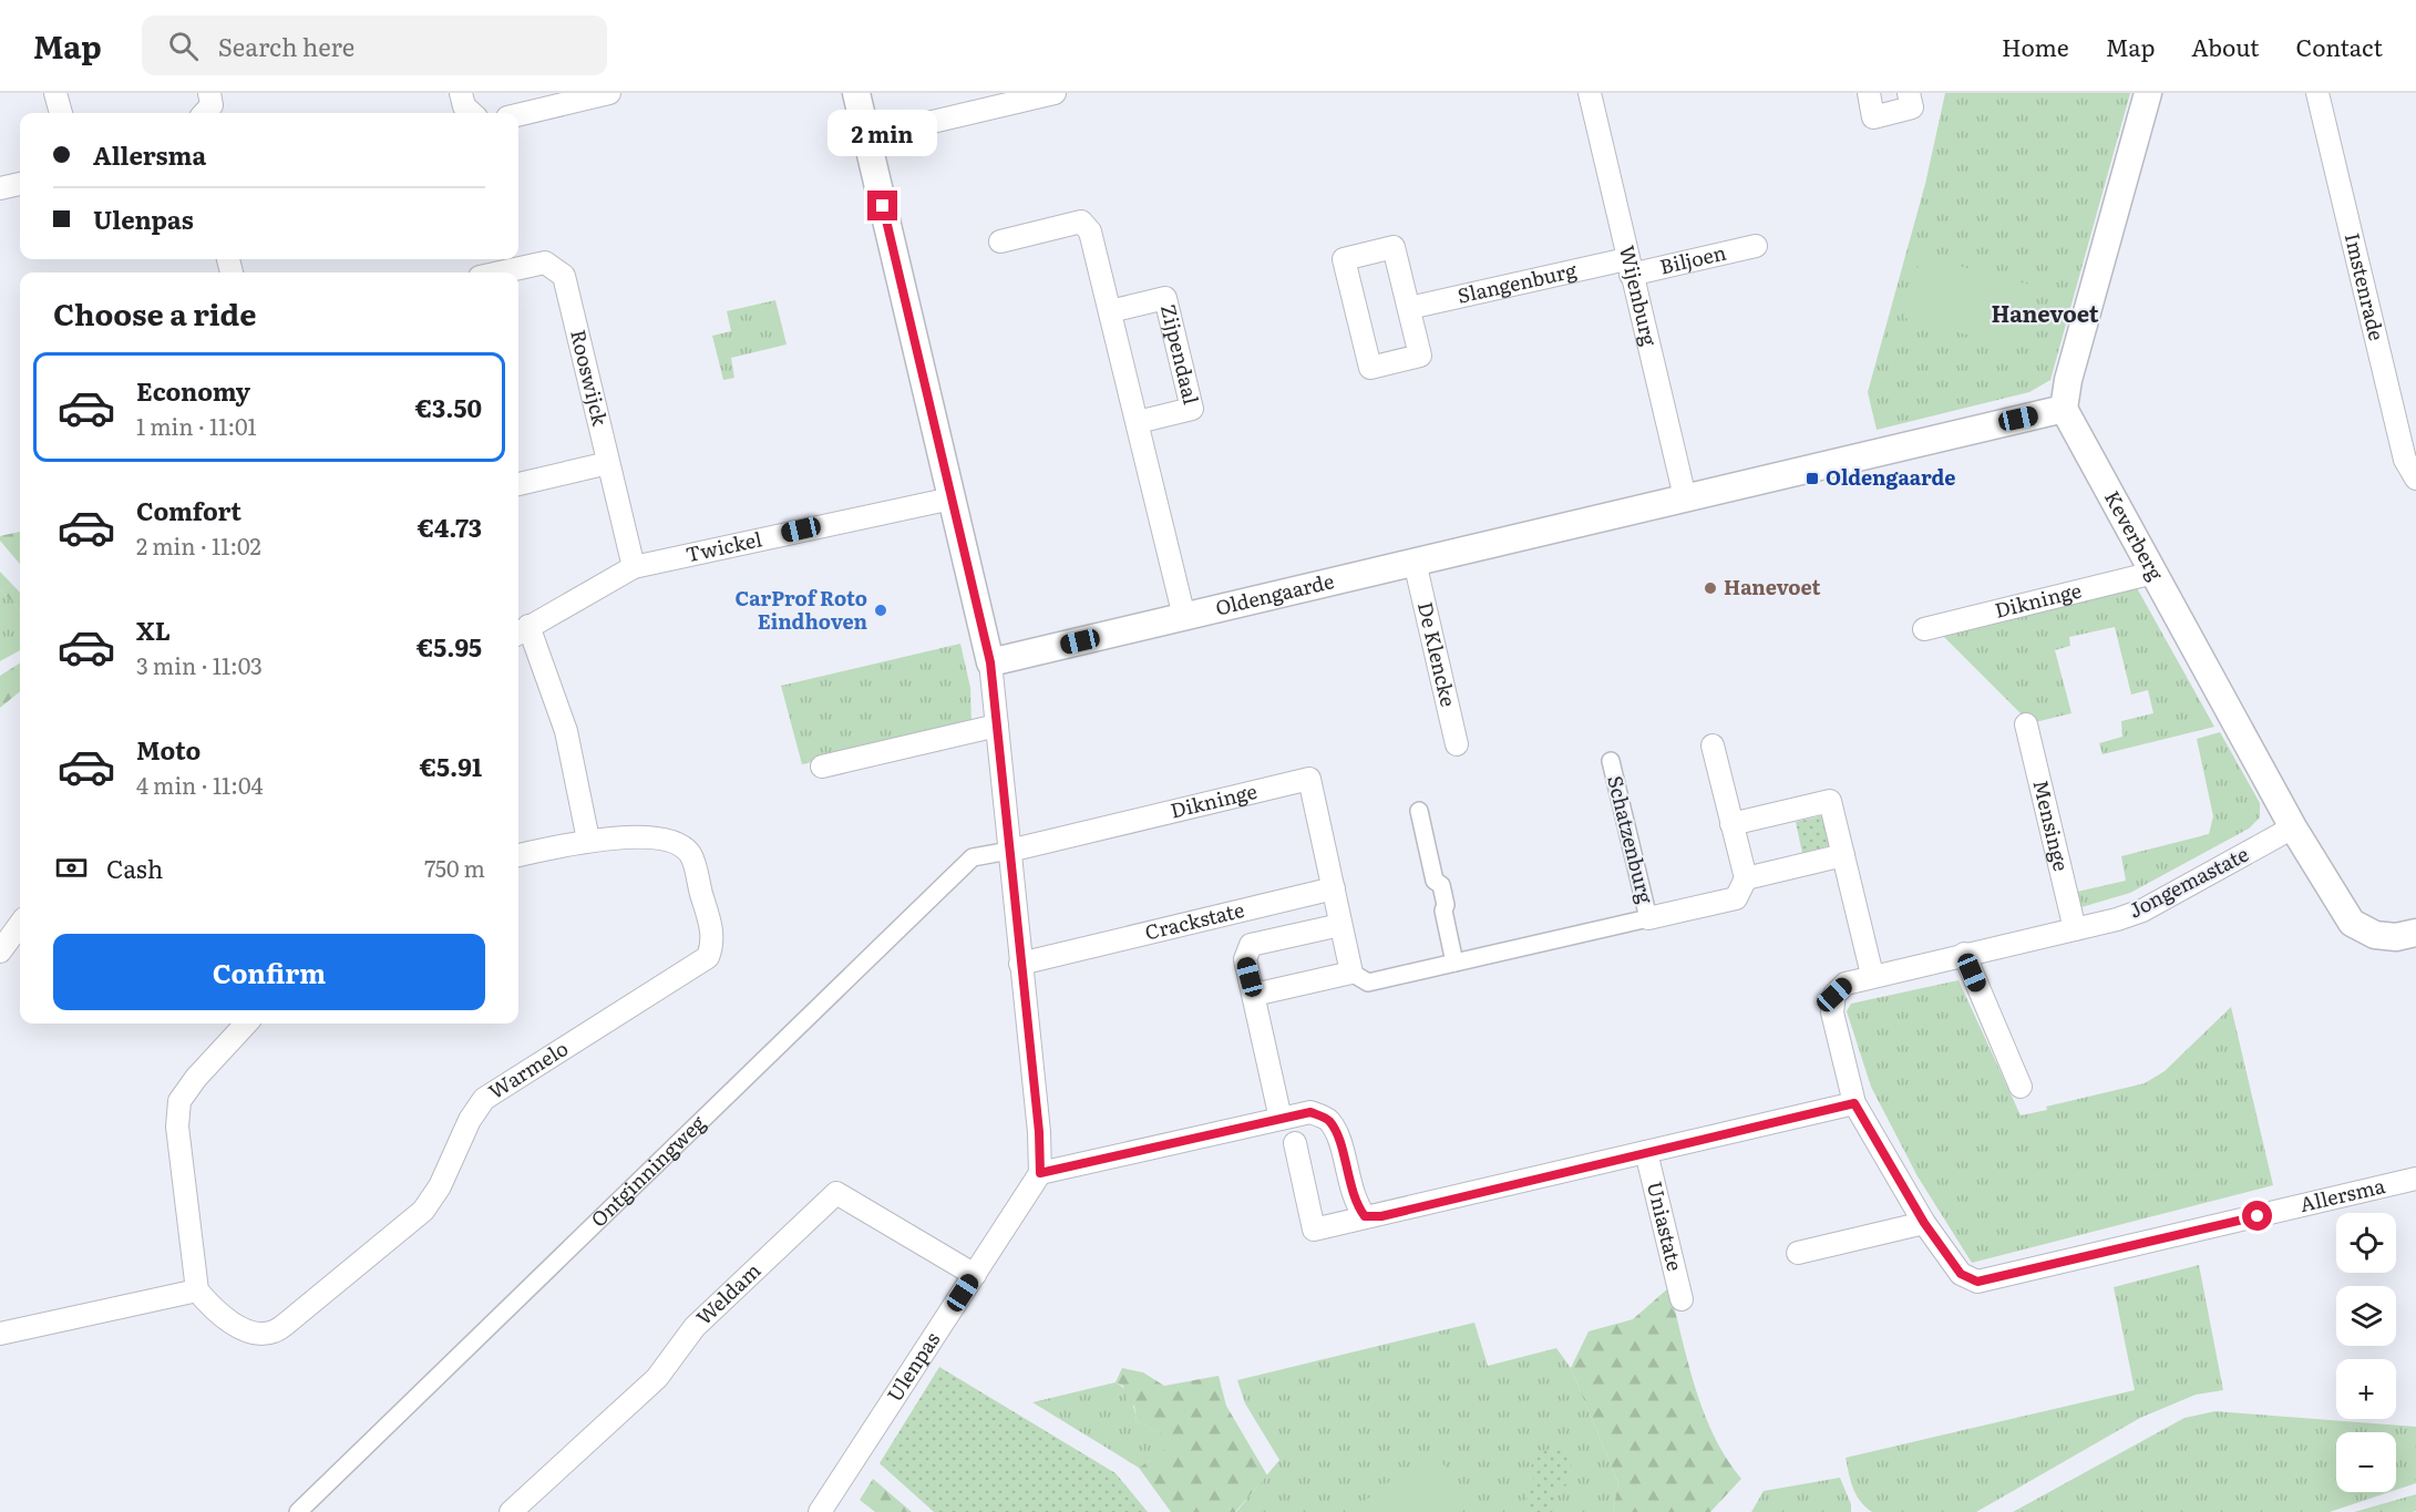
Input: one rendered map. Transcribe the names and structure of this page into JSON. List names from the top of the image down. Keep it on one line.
{"streets":{"street":["Biljoen","Slangenburg","Imstenrade","Wijenburg","Zijpendaal","Rooswijck","Keverberg","Twickel","Oldengaarde","Dikninge","De Klencke","Mensinge","Schatzenburg","Jongemastate","Crackstate","Warmelo","Ontginningweg","Allersma","Uniastate","Weldam","Ulenpas"]},"crossings":[["Biljoen","Slangenburg"],["Biljoen","Wijenburg"],["Slangenburg","Wijenburg"],["Wijenburg","Oldengaarde"],["Rooswijck","Twickel"],["Keverberg","Oldengaarde"],["Keverberg","Dikninge"],["Keverberg","Jongemastate"],["Oldengaarde","De Klencke"],["Dikninge","Crackstate"],["Dikninge","Ontginningweg"],["Mensinge","Jongemastate"],["Jongemastate","Allersma"],["Weldam","Ulenpas"]],"districts":["Hanevoet"],"places":{"transit":["Oldengaarde"],"other":["Hanevoet","CarProf Roto Eindhoven"]},"page":{"header":"Map","search":"Search here","nav":["Home","Map","About","Contact"],"bubble":"2 min","banner":["Allersma","Ulenpas"],"heading":"Choose a ride","list":[{"name":"Economy","note":"1 min · 11:01","value":"€3.50"},{"name":"Comfort","note":"2 min · 11:02","value":"€4.73"},{"name":"XL","note":"3 min · 11:03","value":"€5.95"},{"name":"Moto","note":"4 min · 11:04","value":"€5.91"}],"pay":["Cash","750 m"],"buttons":"Confirm","map_buttons":["+","−"]}}
